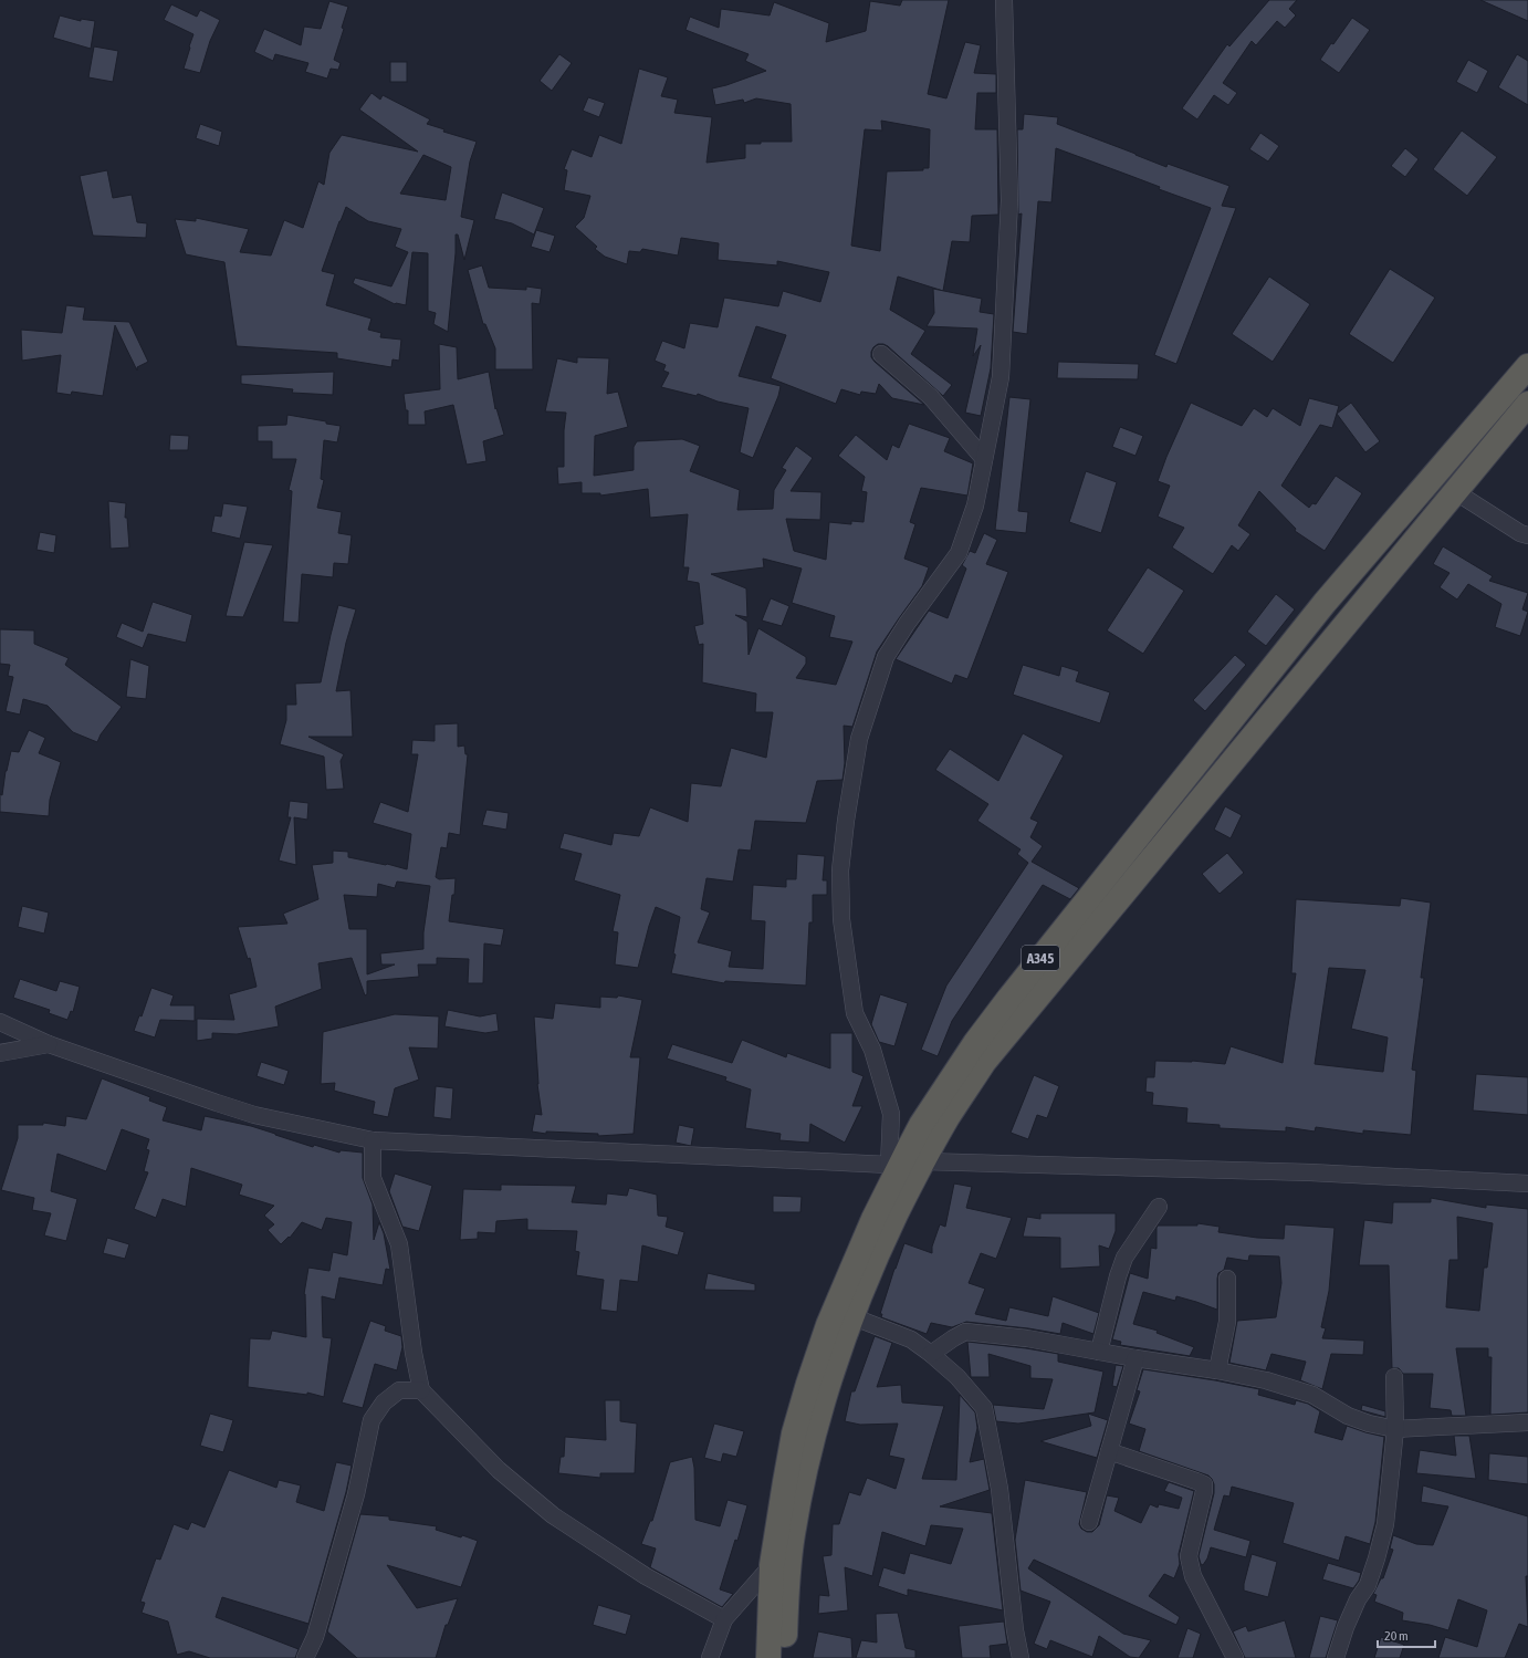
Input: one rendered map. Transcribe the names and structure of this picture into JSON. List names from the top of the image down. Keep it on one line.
{"streets":{"highway":["A345"]},"scale_bar":"20 m"}
